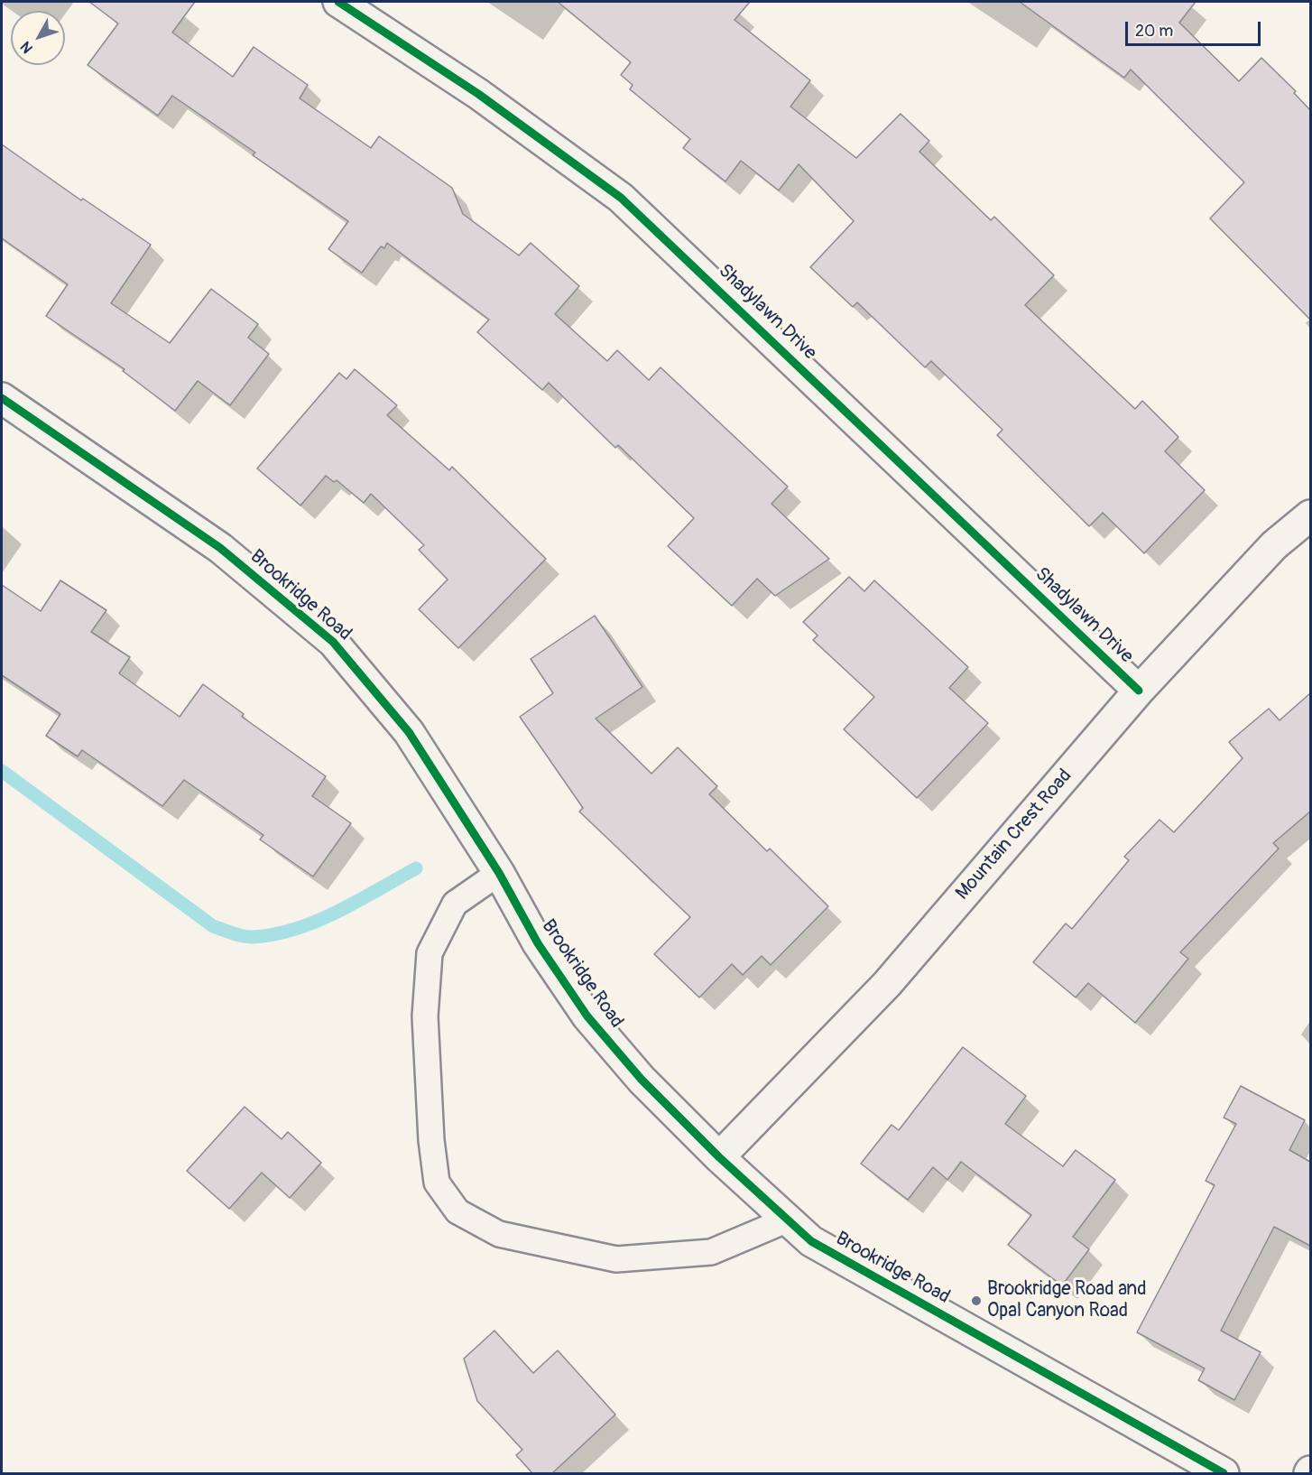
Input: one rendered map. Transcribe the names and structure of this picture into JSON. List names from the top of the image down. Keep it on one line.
{"streets":{"street":["Shadylawn Drive","Brookridge Road","Mountain Crest Road"]},"crossings":[["Shadylawn Drive","Mountain Crest Road"],["Brookridge Road","Mountain Crest Road"]],"places":["Brookridge Road and Opal Canyon Road"],"scale_bar":"20 m","north":"bottom left"}
